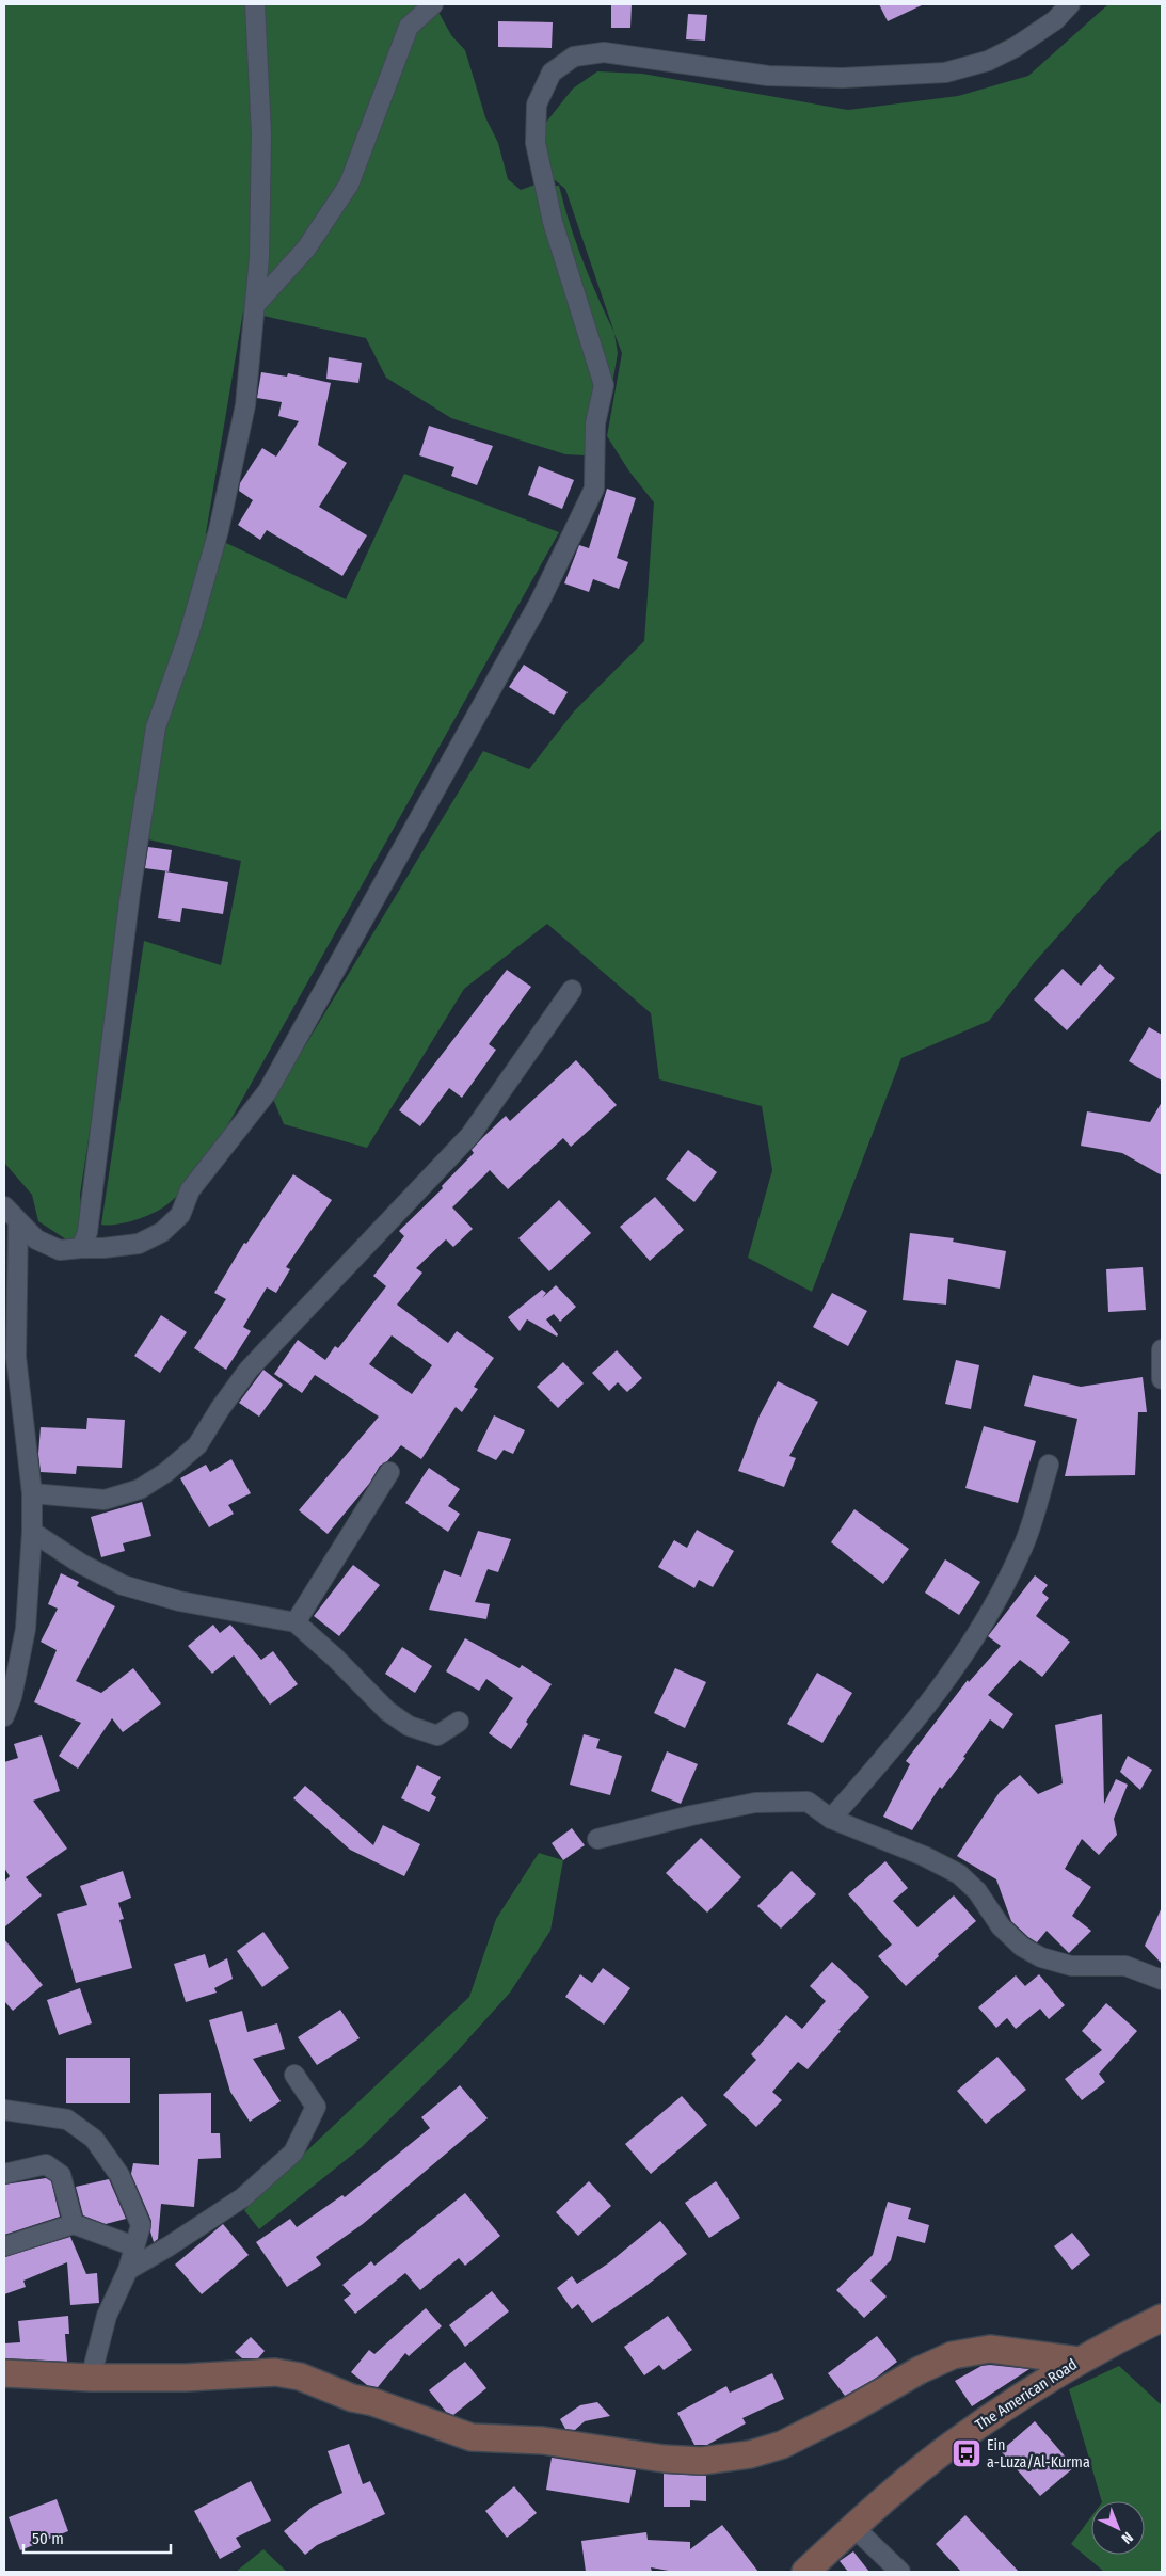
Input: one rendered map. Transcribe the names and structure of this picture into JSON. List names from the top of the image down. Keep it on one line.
{"streets":{"street":["The American Road"]},"places":{"bus stop":["Ein a-Luza/Al-Kurma"]},"scale_bar":"50 m","north":"bottom right"}
